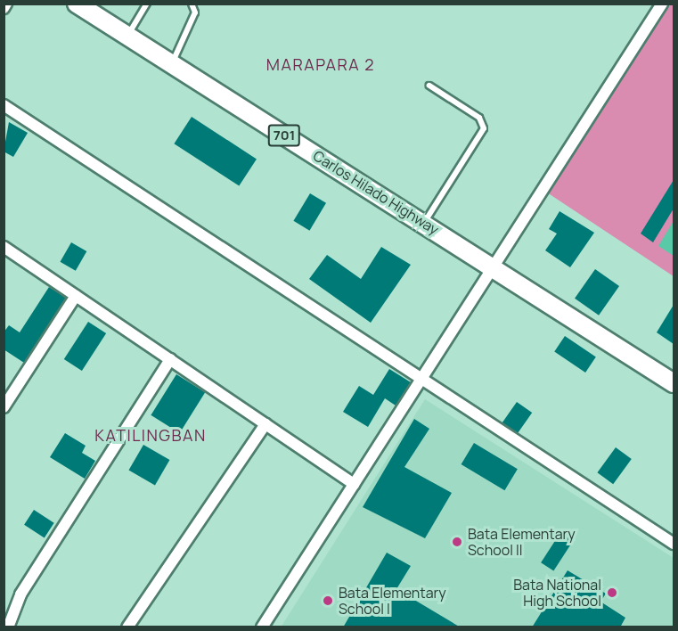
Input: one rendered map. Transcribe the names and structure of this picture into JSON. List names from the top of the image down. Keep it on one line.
{"streets":{"main road":["701","Carlos Hilado Highway"]},"districts":["MARAPARA 2","KATILINGBAN"],"places":["Bata Elementary School II","Bata National High School","Bata Elementary School I"]}
